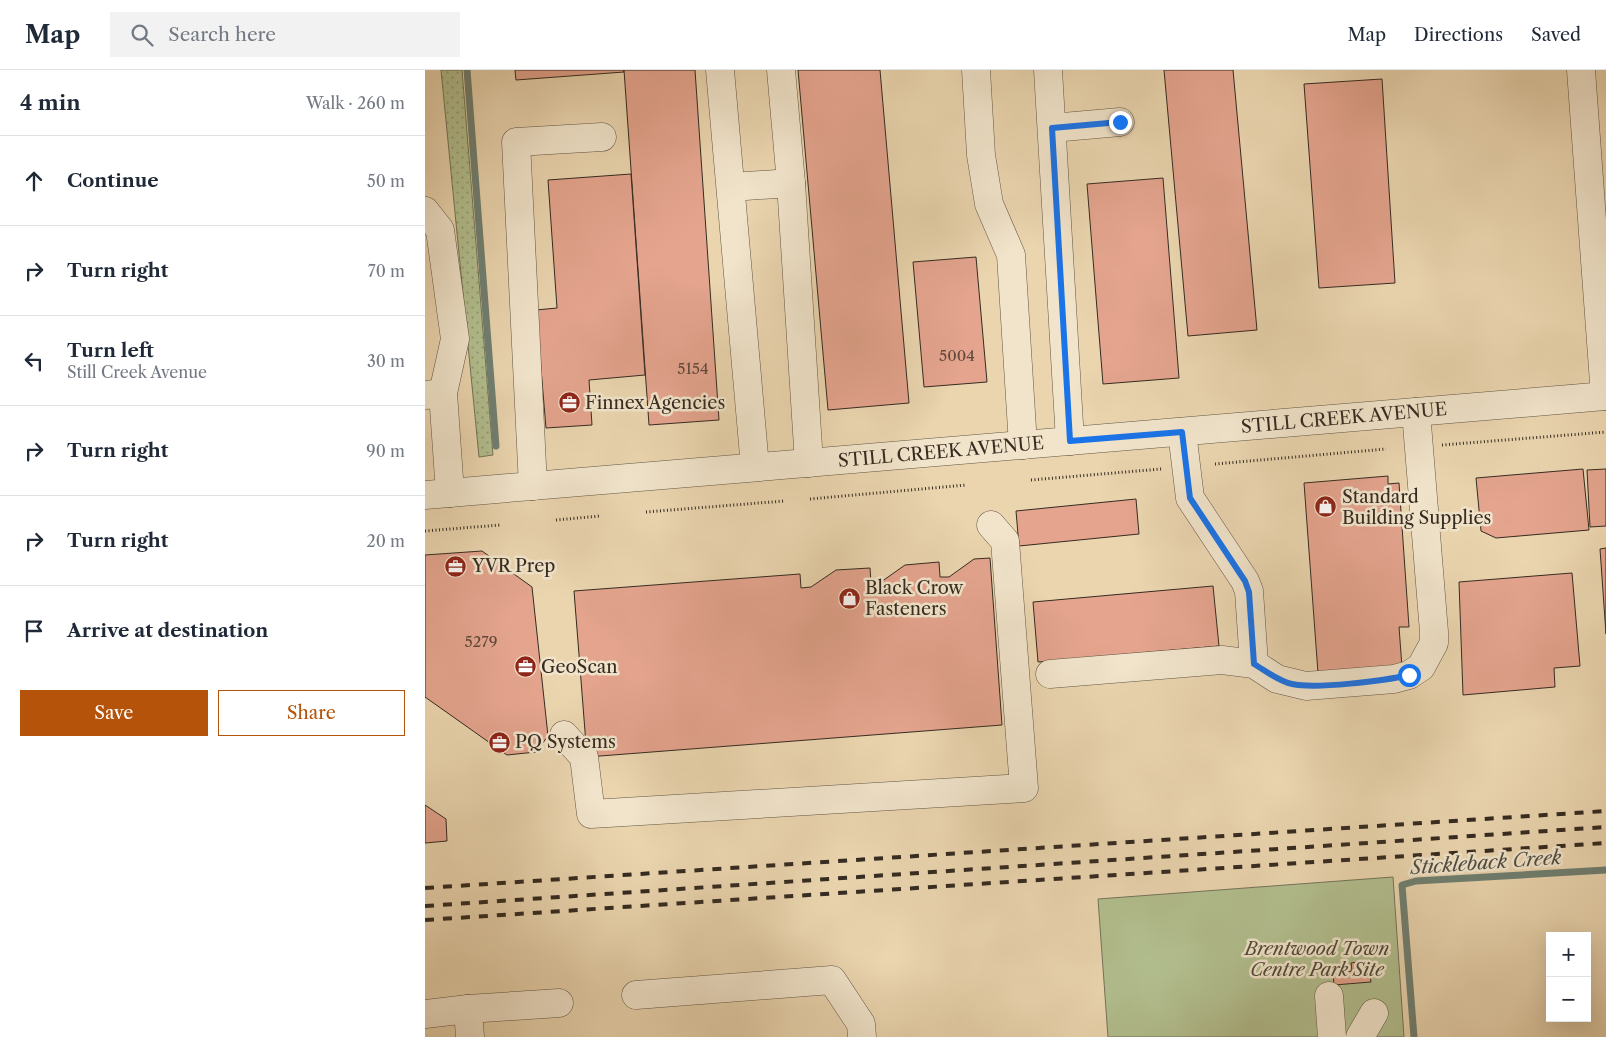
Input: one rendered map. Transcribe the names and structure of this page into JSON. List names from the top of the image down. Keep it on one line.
{"streets":{"street":["STILL CREEK AVENUE"]},"water":["Stickleback Creek"],"parks":["Brentwood Town Centre Park Site"],"places":{"office":["Finnex Agencies","YVR Prep","GeoScan","PQ Systems"],"shop":["Standard Building Supplies","Black Crow Fasteners"]},"house_numbers":["5004","5154","5279"],"page":{"header":"Map","search":"Search here","nav":["Map","Directions","Saved"],"heading":["4 min","Walk · 260 m"],"list":[["Continue","50 m"],["Turn right","70 m"],["Turn left","Still Creek Avenue","30 m"],["Turn right","90 m"],["Turn right","20 m"],"Arrive at destination"],"buttons":["Save","Share"],"map_buttons":["+","−"]}}
